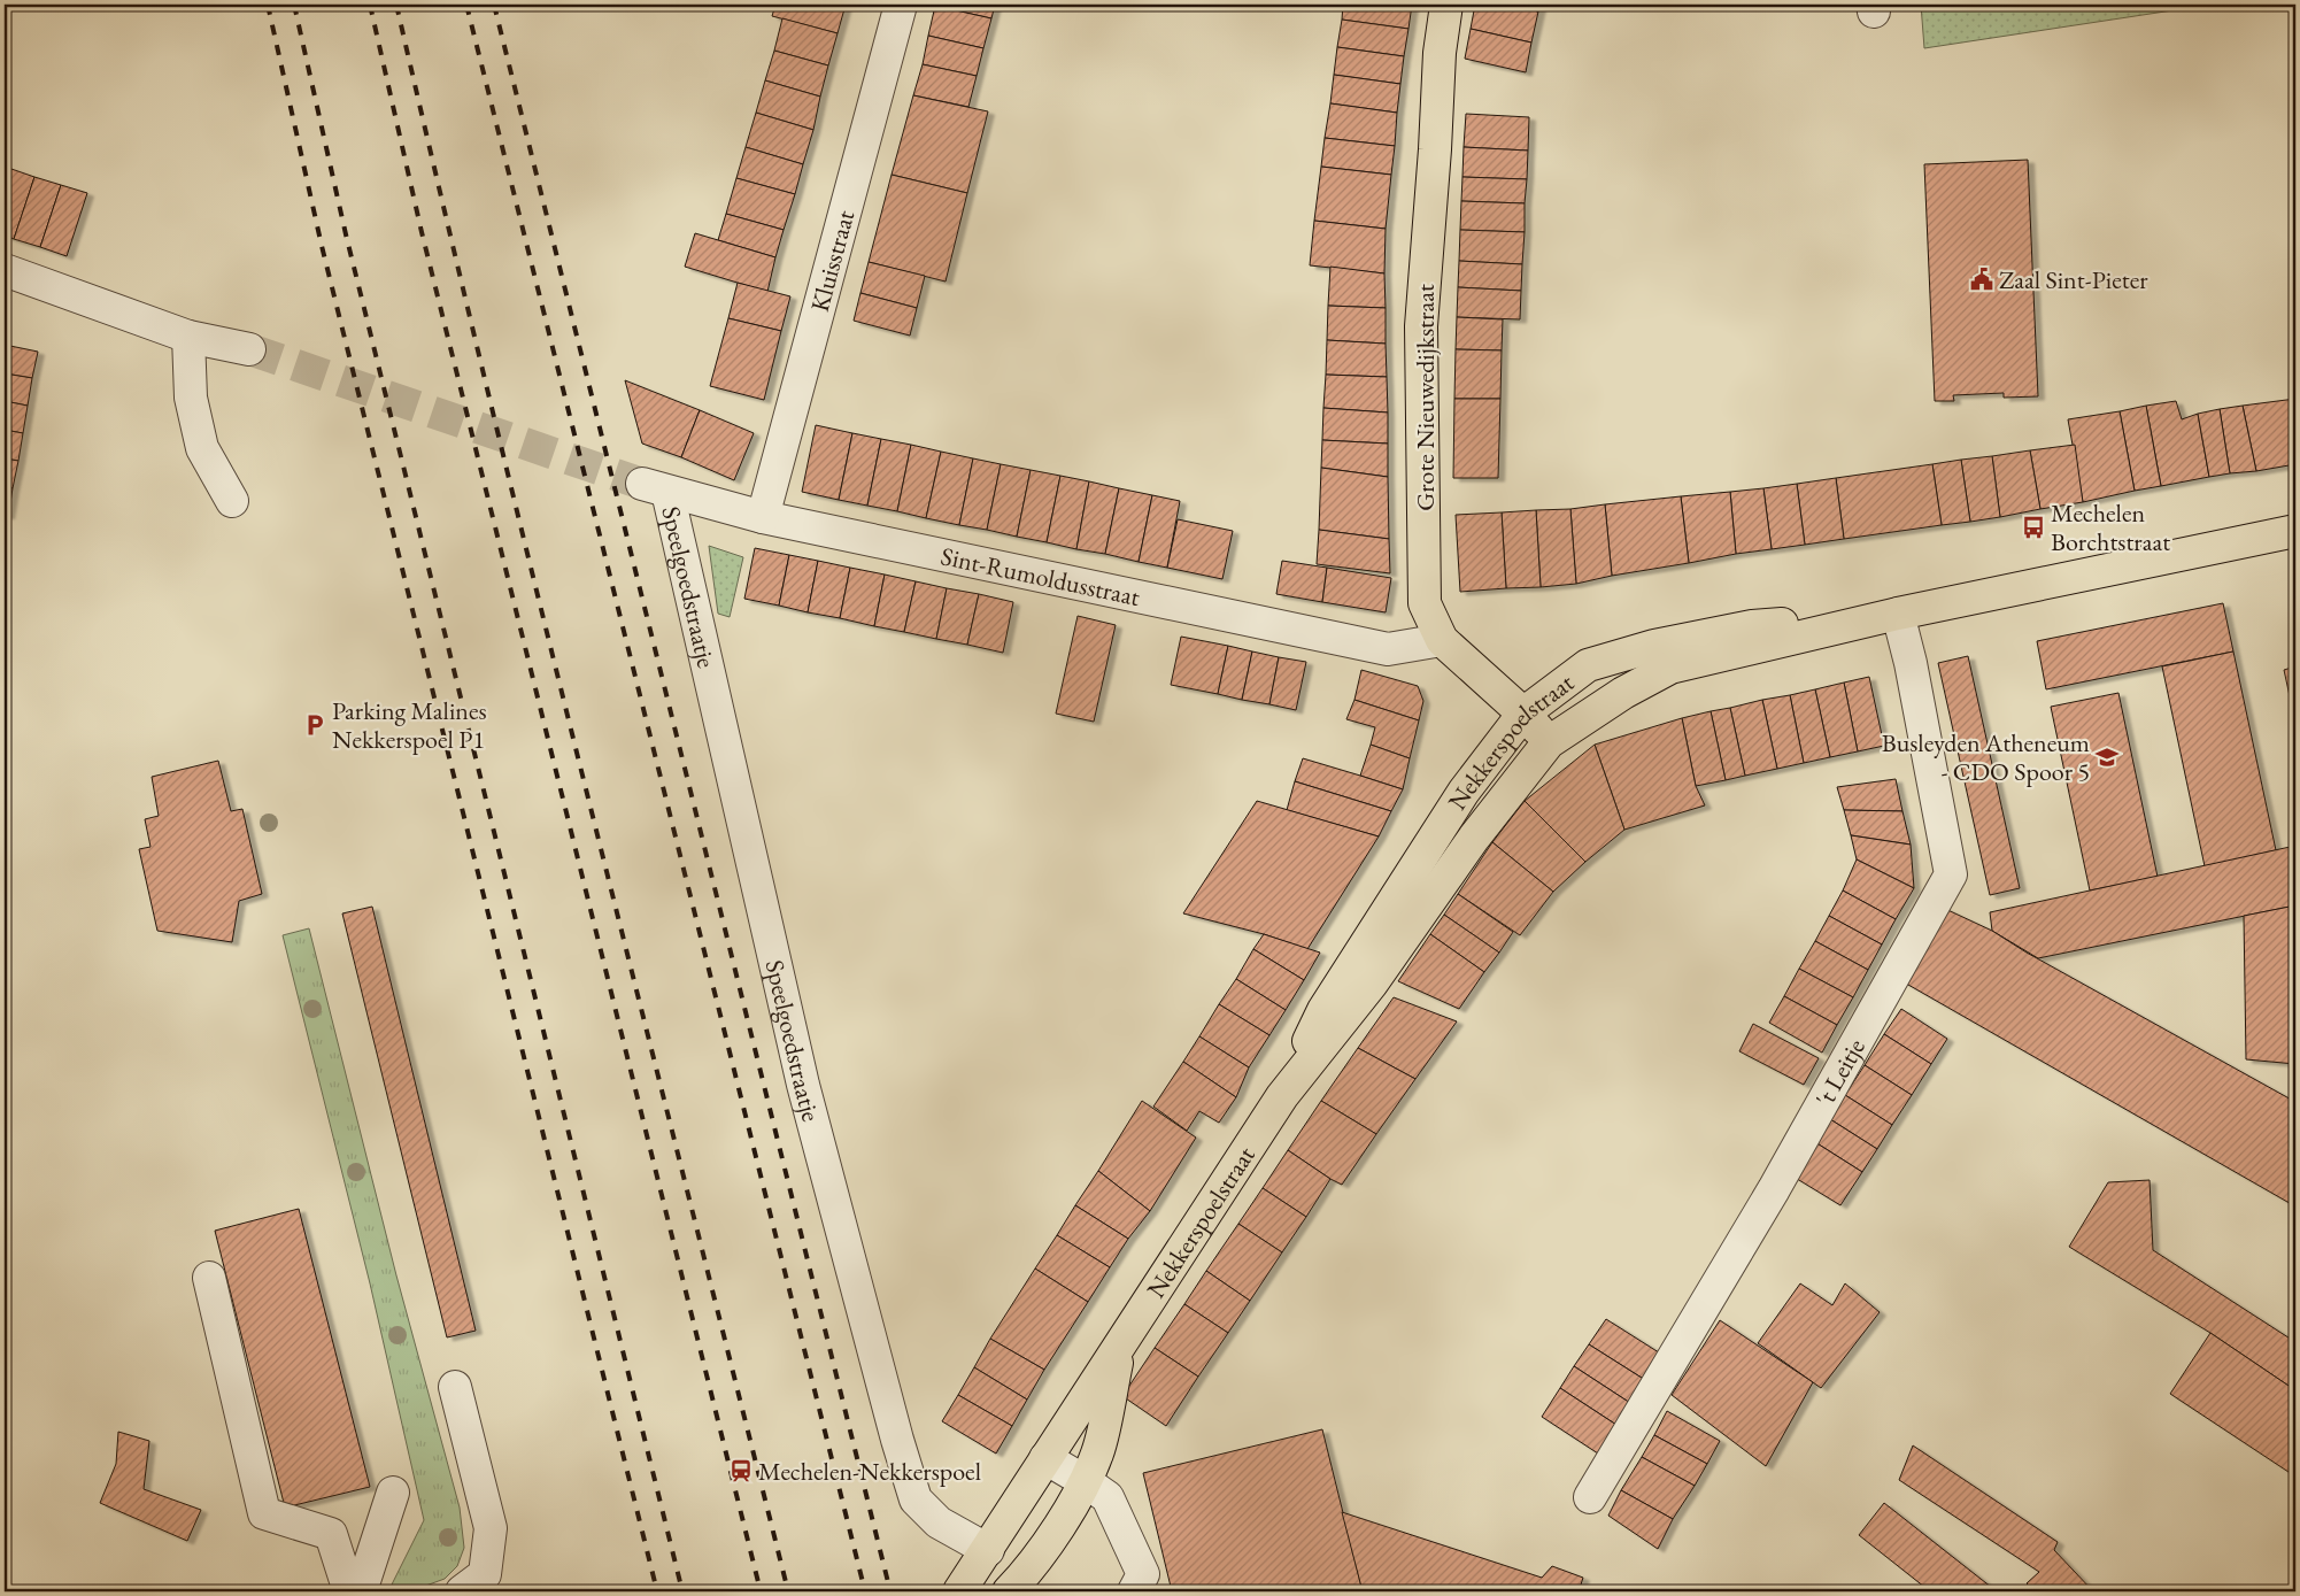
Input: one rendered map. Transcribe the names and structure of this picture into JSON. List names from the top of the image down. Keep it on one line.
{"streets":{"main road":["Grote Nieuwedijkstraat","Nekkerspoelstraat"],"street":["Kluisstraat","Sint-Rumoldusstraat","Speelgoedstraatje","'t Leitje"]},"crossings":[["Kluisstraat","Sint-Rumoldusstraat"],["Grote Nieuwedijkstraat","Sint-Rumoldusstraat"],["Grote Nieuwedijkstraat","Nekkerspoelstraat"],["Sint-Rumoldusstraat","Speelgoedstraatje"],["Speelgoedstraatje","Nekkerspoelstraat"],["Nekkerspoelstraat","'t Leitje"]],"places":{"public building":["Zaal Sint-Pieter"],"bus stop":["Mechelen Borchtstraat"],"parking":["Parking Malines Nekkerspoel P1"],"school or university":["Busleyden Atheneum - CDO Spoor 5"],"station":["Mechelen-Nekkerspoel"]}}
